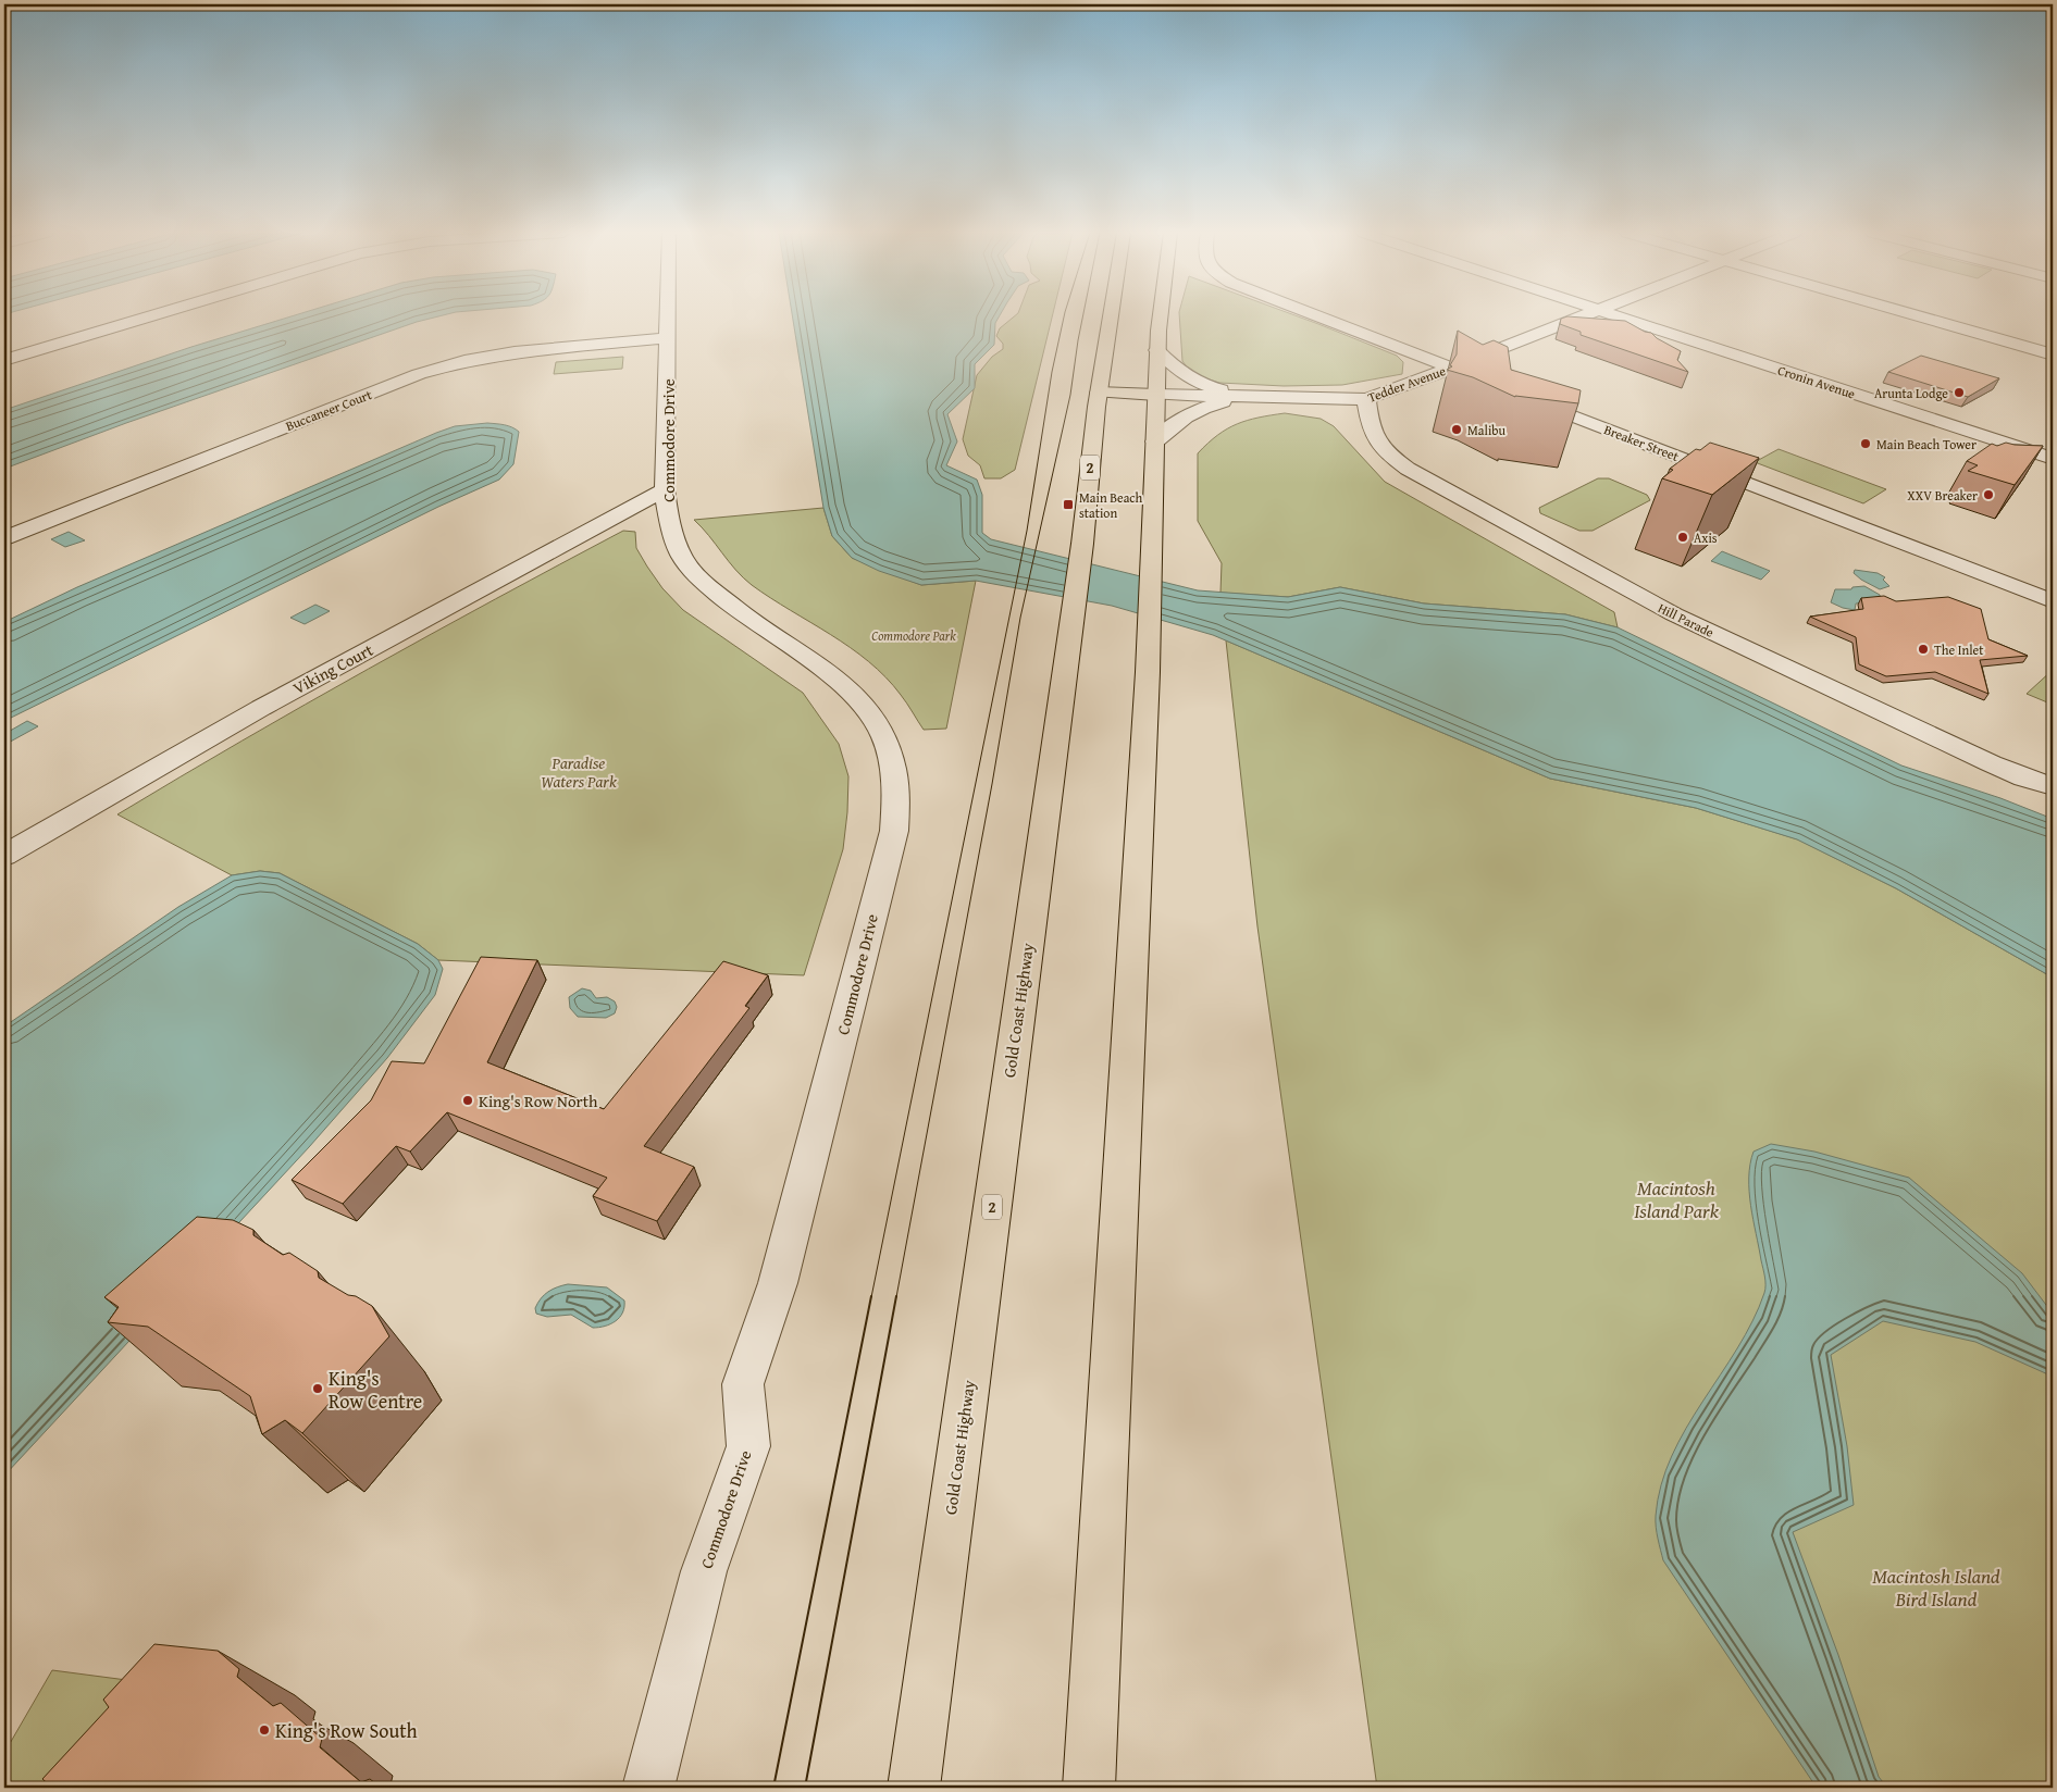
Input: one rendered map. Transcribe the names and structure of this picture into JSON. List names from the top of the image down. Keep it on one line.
{"streets":{"main road":["2","Gold Coast Highway"],"street":["Cronin Avenue","Tedder Avenue","Buccaneer Court","Commodore Drive","Breaker Street","Hill Parade","Viking Court"]},"crossings":[["Tedder Avenue","Breaker Street"],["Tedder Avenue","Hill Parade"],["Buccaneer Court","Commodore Drive"],["Commodore Drive","Viking Court"]],"parks":["Commodore Park","Paradise Waters Park","Macintosh Island Park","Macintosh Island Bird Island"],"places":{"other":["Arunta Lodge","Malibu","Main Beach Tower","XXV Breaker","Axis","The Inlet","King's Row North","King's Row Centre","King's Row South"],"transit":["Main Beach station"]}}
